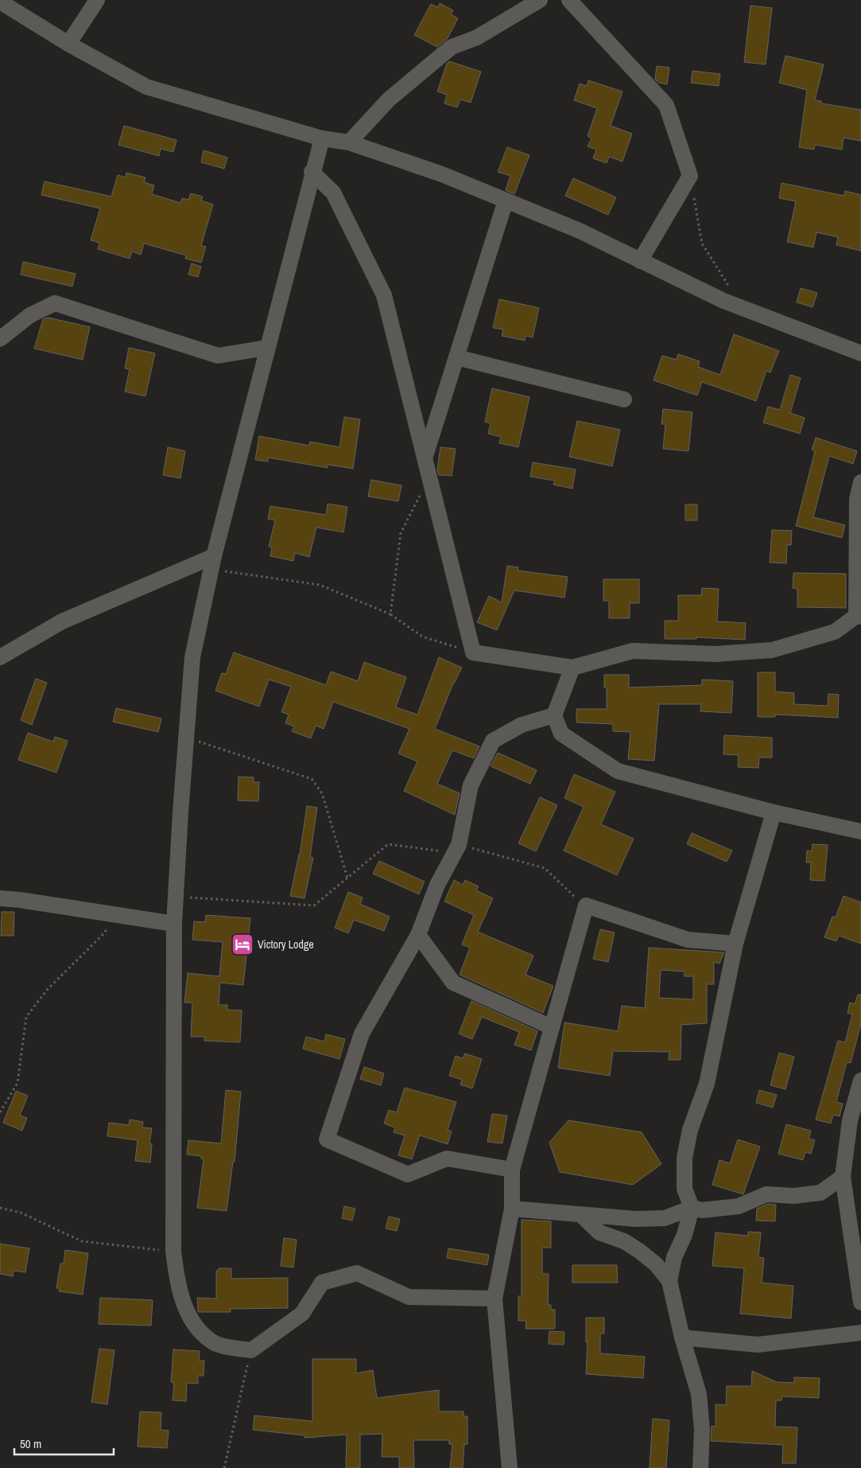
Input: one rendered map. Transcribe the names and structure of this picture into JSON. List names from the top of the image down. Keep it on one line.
{"places":{"hotel":["Victory Lodge"]},"scale_bar":"50 m"}
